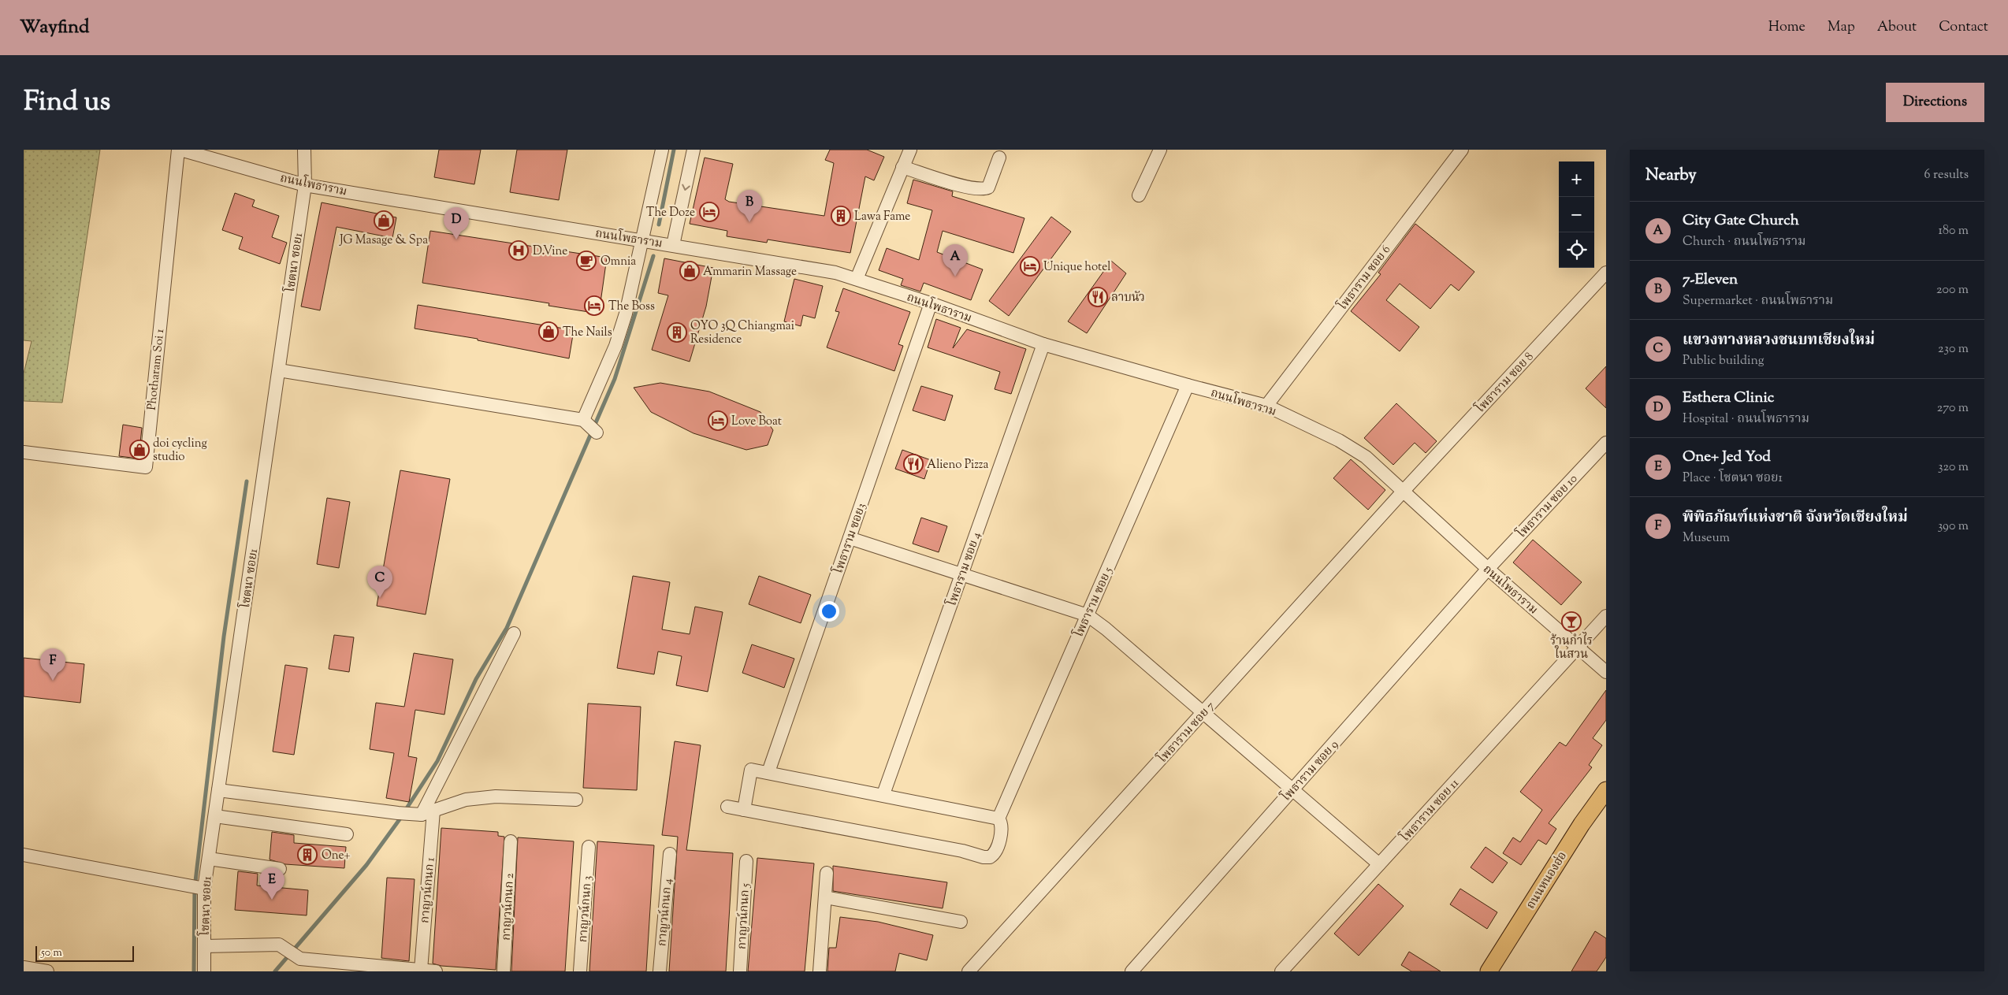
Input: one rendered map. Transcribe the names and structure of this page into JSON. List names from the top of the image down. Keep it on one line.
{"streets":{"main road":["ถนนหนองฮ่อ"],"street":["ถนนโพธาราม","โชตนา ซอย1","โพธาราม ซอย 6","Photharam Soi 1","โพธาราม ซอย 8","โพธาราม ซอย 10","โพธาราม ซอย3","โพธาราม ซอย 4","โพธาราม ซอย 5","โพธาราม ซอย 7","โพธาราม ซอย 9","โพธาราม ซอย 11","กาญวน์กนก 1","กาญวน์กนก 2","กาญวน์กนก 3","กาญวน์กนก 4","กาญวน์กนก 5"]},"crossings":[["ถนนโพธาราม","โชตนา ซอย1"],["ถนนโพธาราม","โพธาราม ซอย 6"],["ถนนโพธาราม","Photharam Soi 1"],["ถนนโพธาราม","โพธาราม ซอย 8"],["ถนนโพธาราม","โพธาราม ซอย 10"],["ถนนโพธาราม","โพธาราม ซอย3"],["ถนนโพธาราม","โพธาราม ซอย 4"],["ถนนโพธาราม","โพธาราม ซอย 5"],["ถนนโพธาราม","โพธาราม ซอย 7"],["ถนนโพธาราม","โพธาราม ซอย 9"],["ถนนโพธาราม","โพธาราม ซอย 11"],["โพธาราม ซอย 8","โพธาราม ซอย 7"],["โพธาราม ซอย 10","โพธาราม ซอย 9"]],"places":{"hotel":["The Doze","Unique hotel","The Boss","Love Boat"],"building":["Lawa Fame","OYO 3Q Chiangmai Residence","One+"],"shop":["JG Masage & Spa","Ammarin Massage","The Nails","doi cycling studio"],"hospital":["D.Vine"],"cafe":["Omnia"],"restaurant":["ลาบนัว","Alieno Pizza"],"bar":["ร้านกำไร ในสวน"]},"scale_bar":"50 m","page":{"header":"Wayfind","nav":["Home","Map","About","Contact"],"title":"Find us","buttons":"Directions","heading":["Nearby","6 results"],"map_buttons":["+","−"],"pins":["B","D","A","C","F","E"],"list":[{"mark":"A","name":"City Gate Church","note":"Church · ถนนโพธาราม","value":"180 m"},{"mark":"B","name":"7-Eleven","note":"Supermarket · ถนนโพธาราม","value":"200 m"},{"mark":"C","name":"แขวงทางหลวงชนบทเชียงใหม่","note":"Public building","value":"230 m"},{"mark":"D","name":"Esthera Clinic","note":"Hospital · ถนนโพธาราม","value":"270 m"},{"mark":"E","name":"One+ Jed Yod","note":"Place · โชตนา ซอย1","value":"320 m"},{"mark":"F","name":"พิพิธภัณฑ์แห่งชาติ จังหวัดเชียงใหม่","note":"Museum","value":"390 m"}],"scale":"50 m"}}
